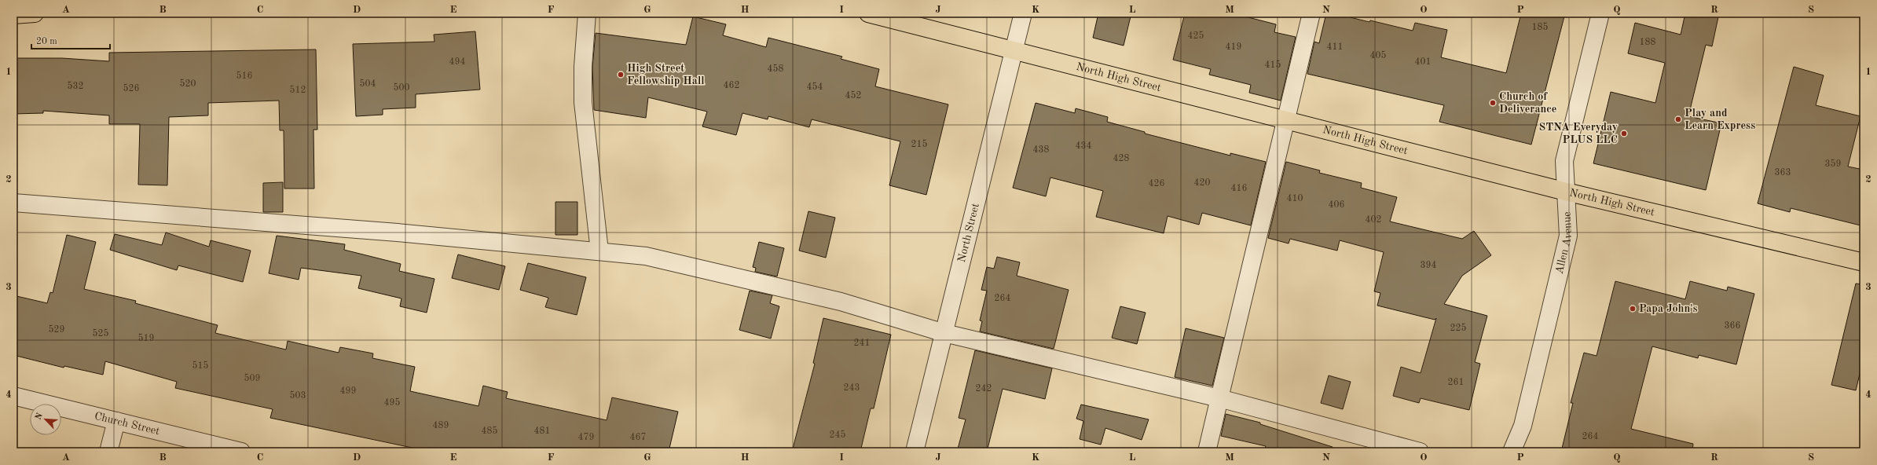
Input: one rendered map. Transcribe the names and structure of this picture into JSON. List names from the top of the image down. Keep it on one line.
{"streets":{"main road":["North High Street"],"street":["North Street","Allen Avenue","Church Street"]},"crossings":[["North High Street","North Street"],["North High Street","Allen Avenue"]],"places":["High Street Fellowship Hall","Church of Deliverance","Play and Learn Express","STNA Everyday PLUS LLC","Papa John's"],"house_numbers":["185","425","188","419","411","405","494","401","415","458","516","520","504","462","532","454","500","526","512","452","215","434","438","428","359","363","420","426","416","410","406","402","394","264","366","225","529","525","519","241","515","509","261","243","242","499","503","495","489","485","481","245","264","479","467"],"scale_bar":"20 m","north":"top left","grid":{"columns":["A","B","C","D","E","F","G","H","I","J","K","L","M","N","O","P","Q","R","S"],"rows":["1","2","3","4"]}}
